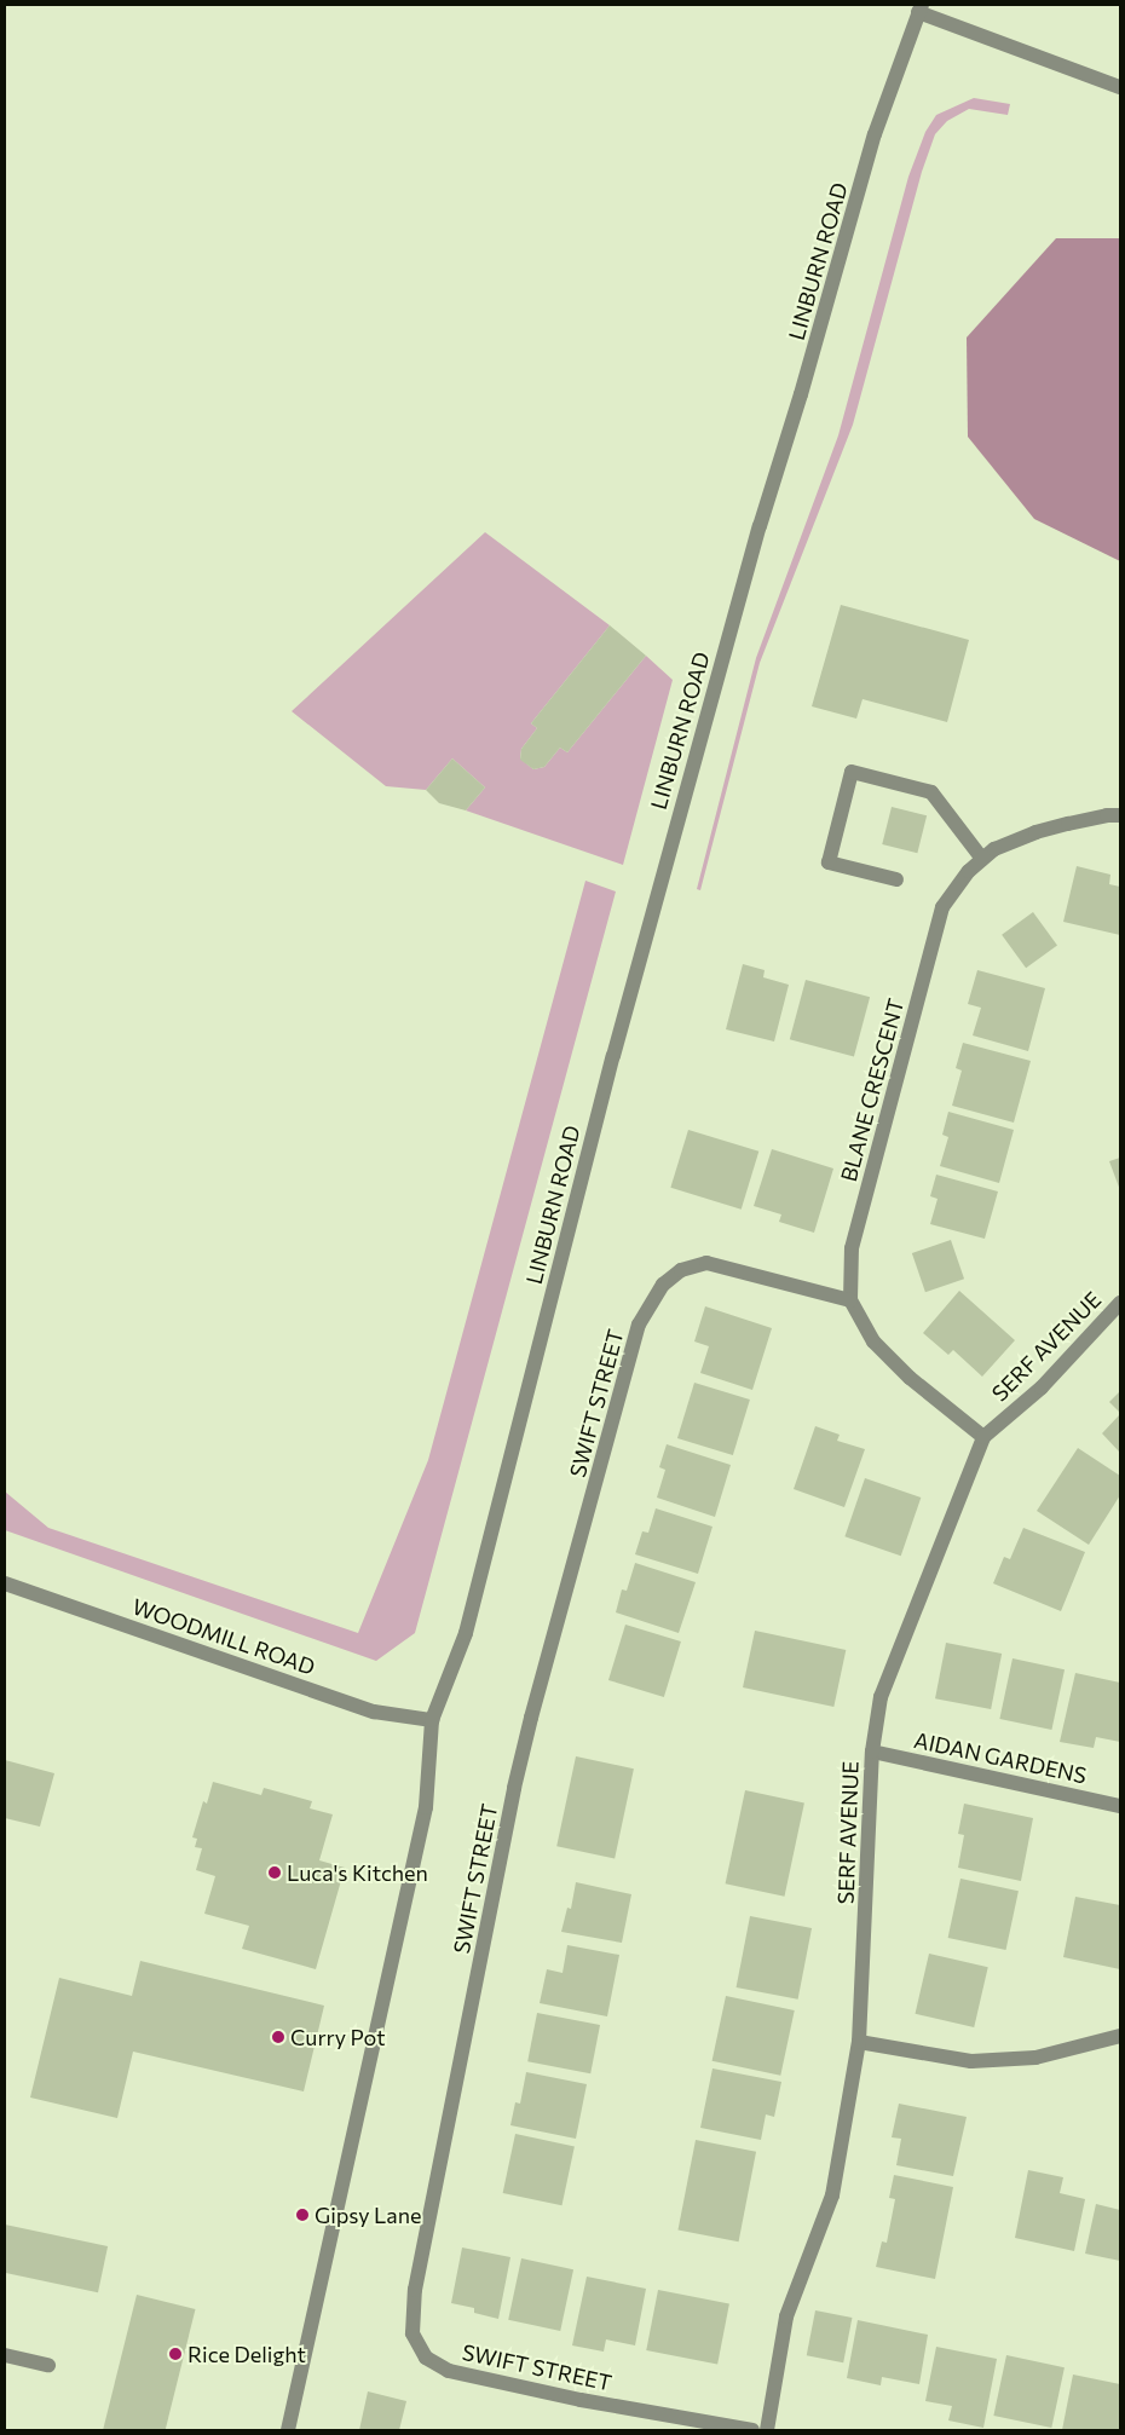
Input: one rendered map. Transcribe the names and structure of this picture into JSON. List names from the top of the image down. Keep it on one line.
{"streets":{"street":["LINBURN ROAD","BLANE CRESCENT","SERF AVENUE","SWIFT STREET","WOODMILL ROAD","AIDAN GARDENS"]},"crossings":[["LINBURN ROAD","WOODMILL ROAD"],["BLANE CRESCENT","SWIFT STREET"],["SERF AVENUE","AIDAN GARDENS"]],"places":["Luca's Kitchen","Curry Pot","Gipsy Lane","Rice Delight"]}
